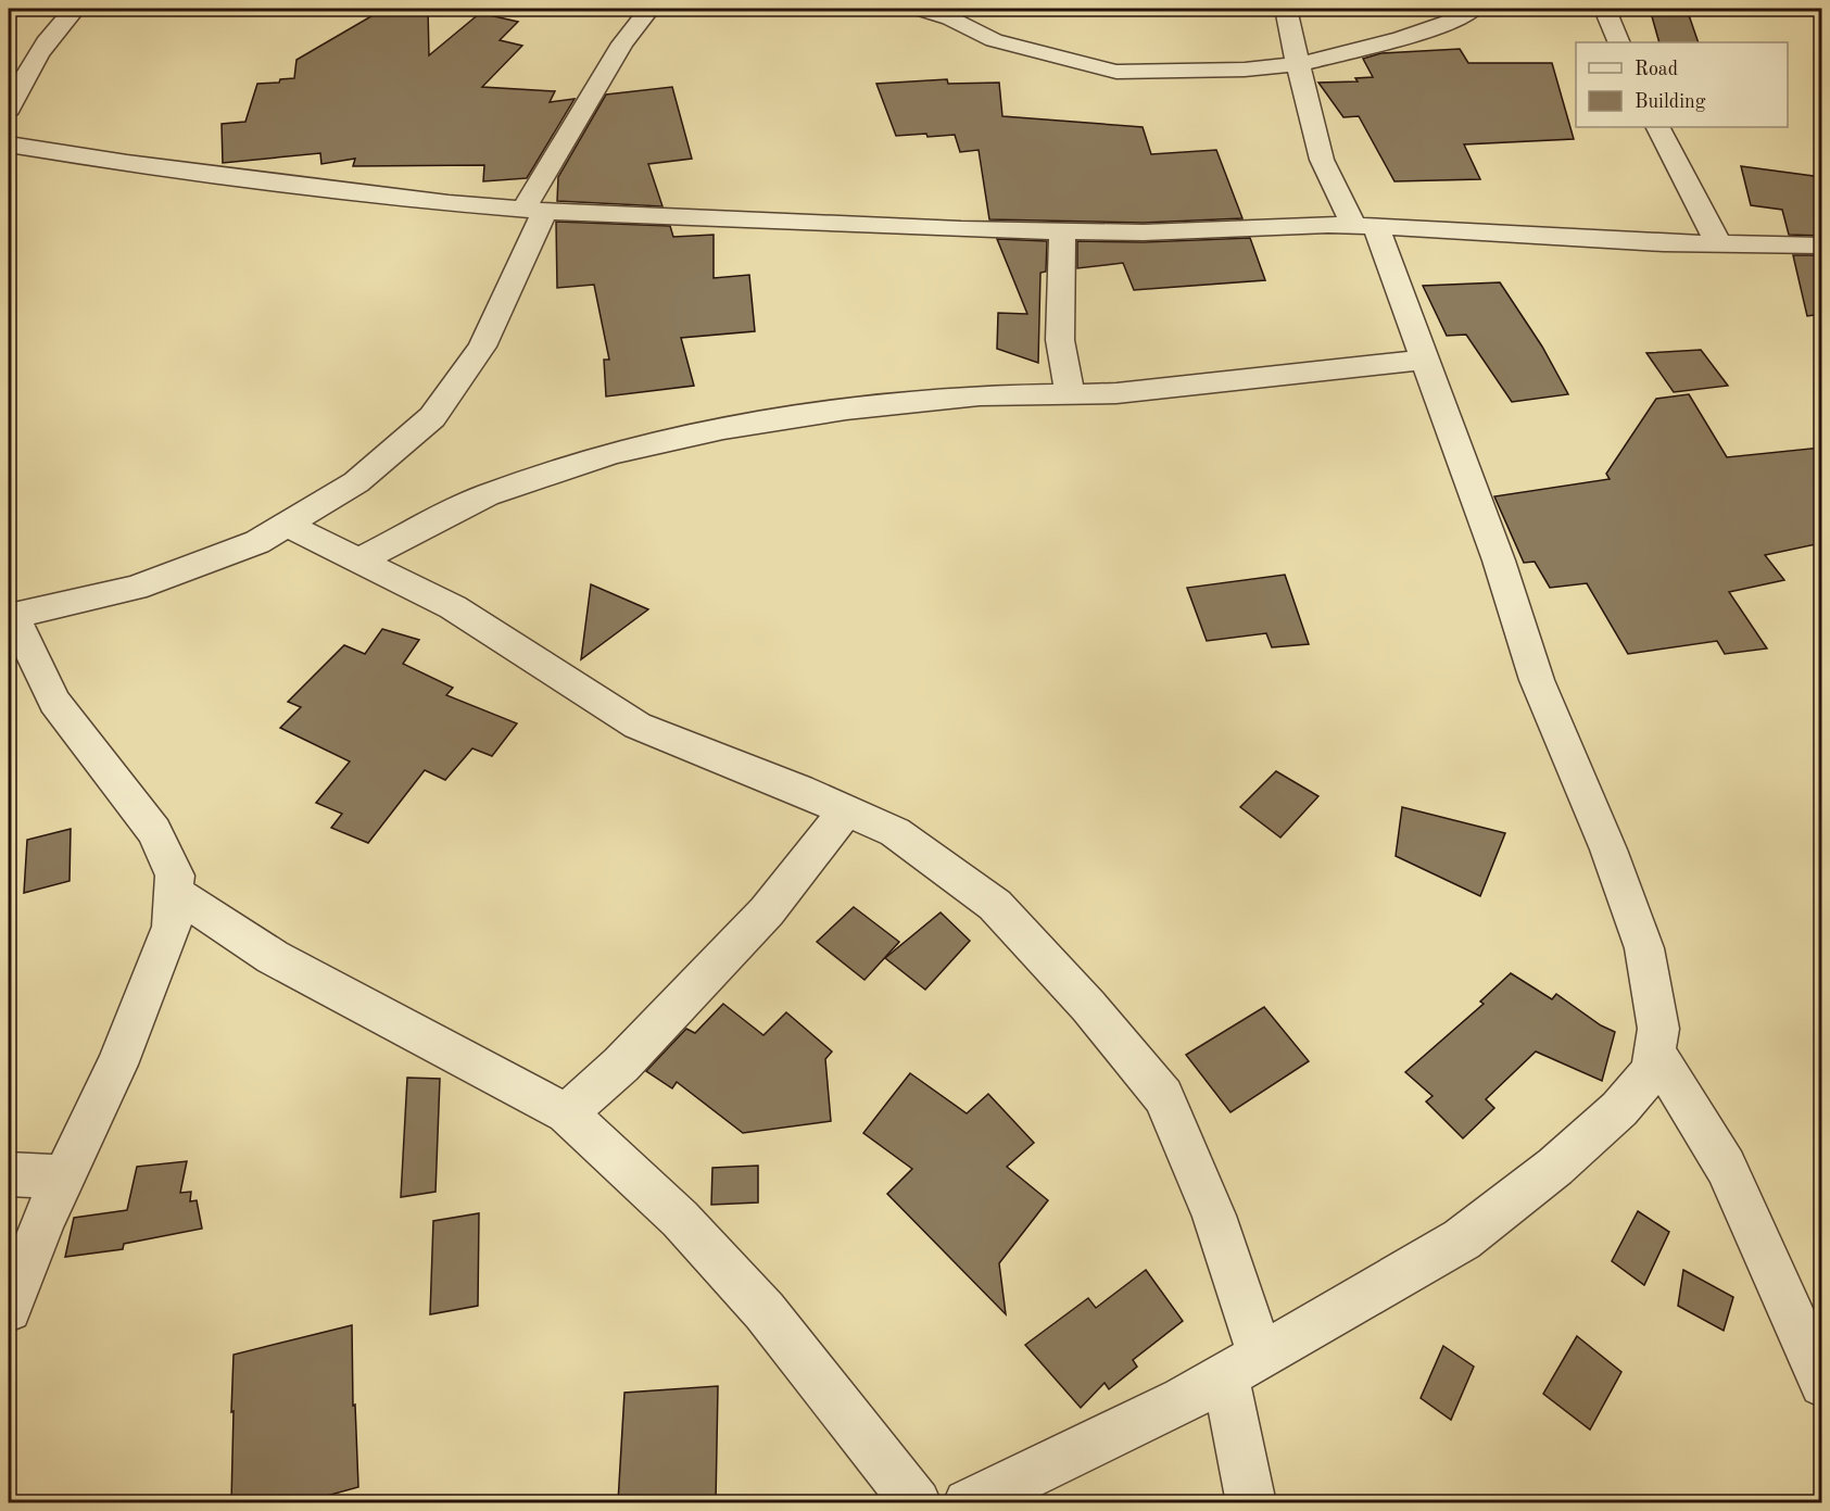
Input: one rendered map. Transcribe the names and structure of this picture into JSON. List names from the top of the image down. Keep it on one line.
{"legend":["Road","Building"]}
